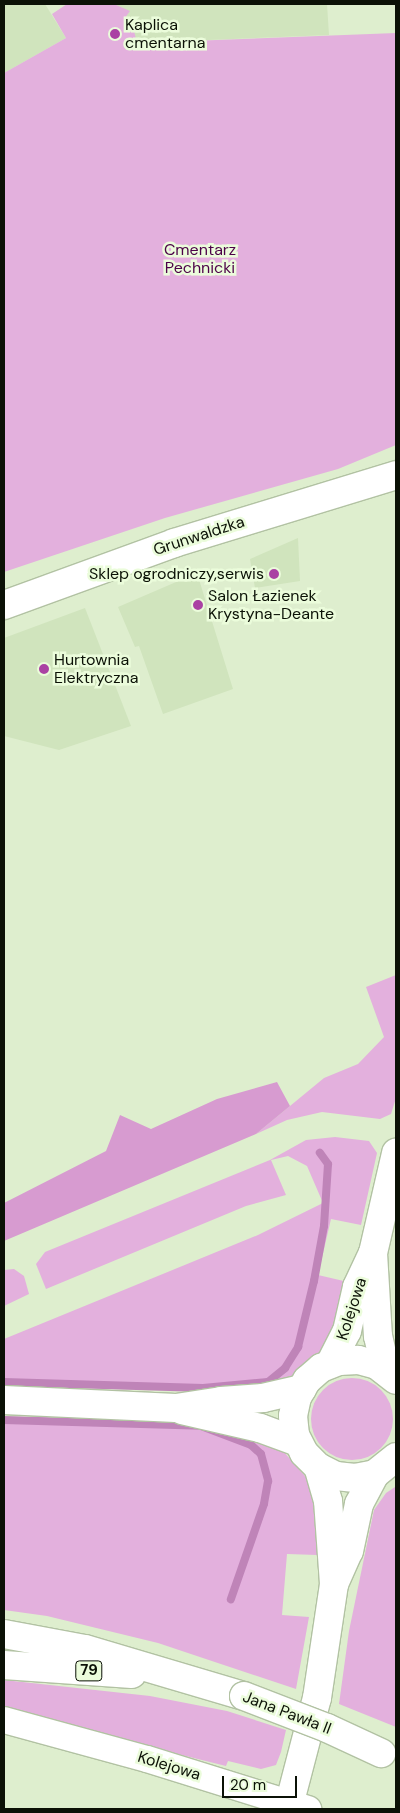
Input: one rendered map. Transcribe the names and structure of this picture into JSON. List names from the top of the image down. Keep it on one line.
{"streets":{"street":["Grunwaldzka","Kolejowa","79","Jana Pawła II"]},"parks":["Cmentarz Pechnicki"],"places":["Kaplica cmentarna","Sklep ogrodniczy,serwis","Salon Łazienek Krystyna-Deante","Hurtownia Elektryczna"],"scale_bar":"20 m"}
